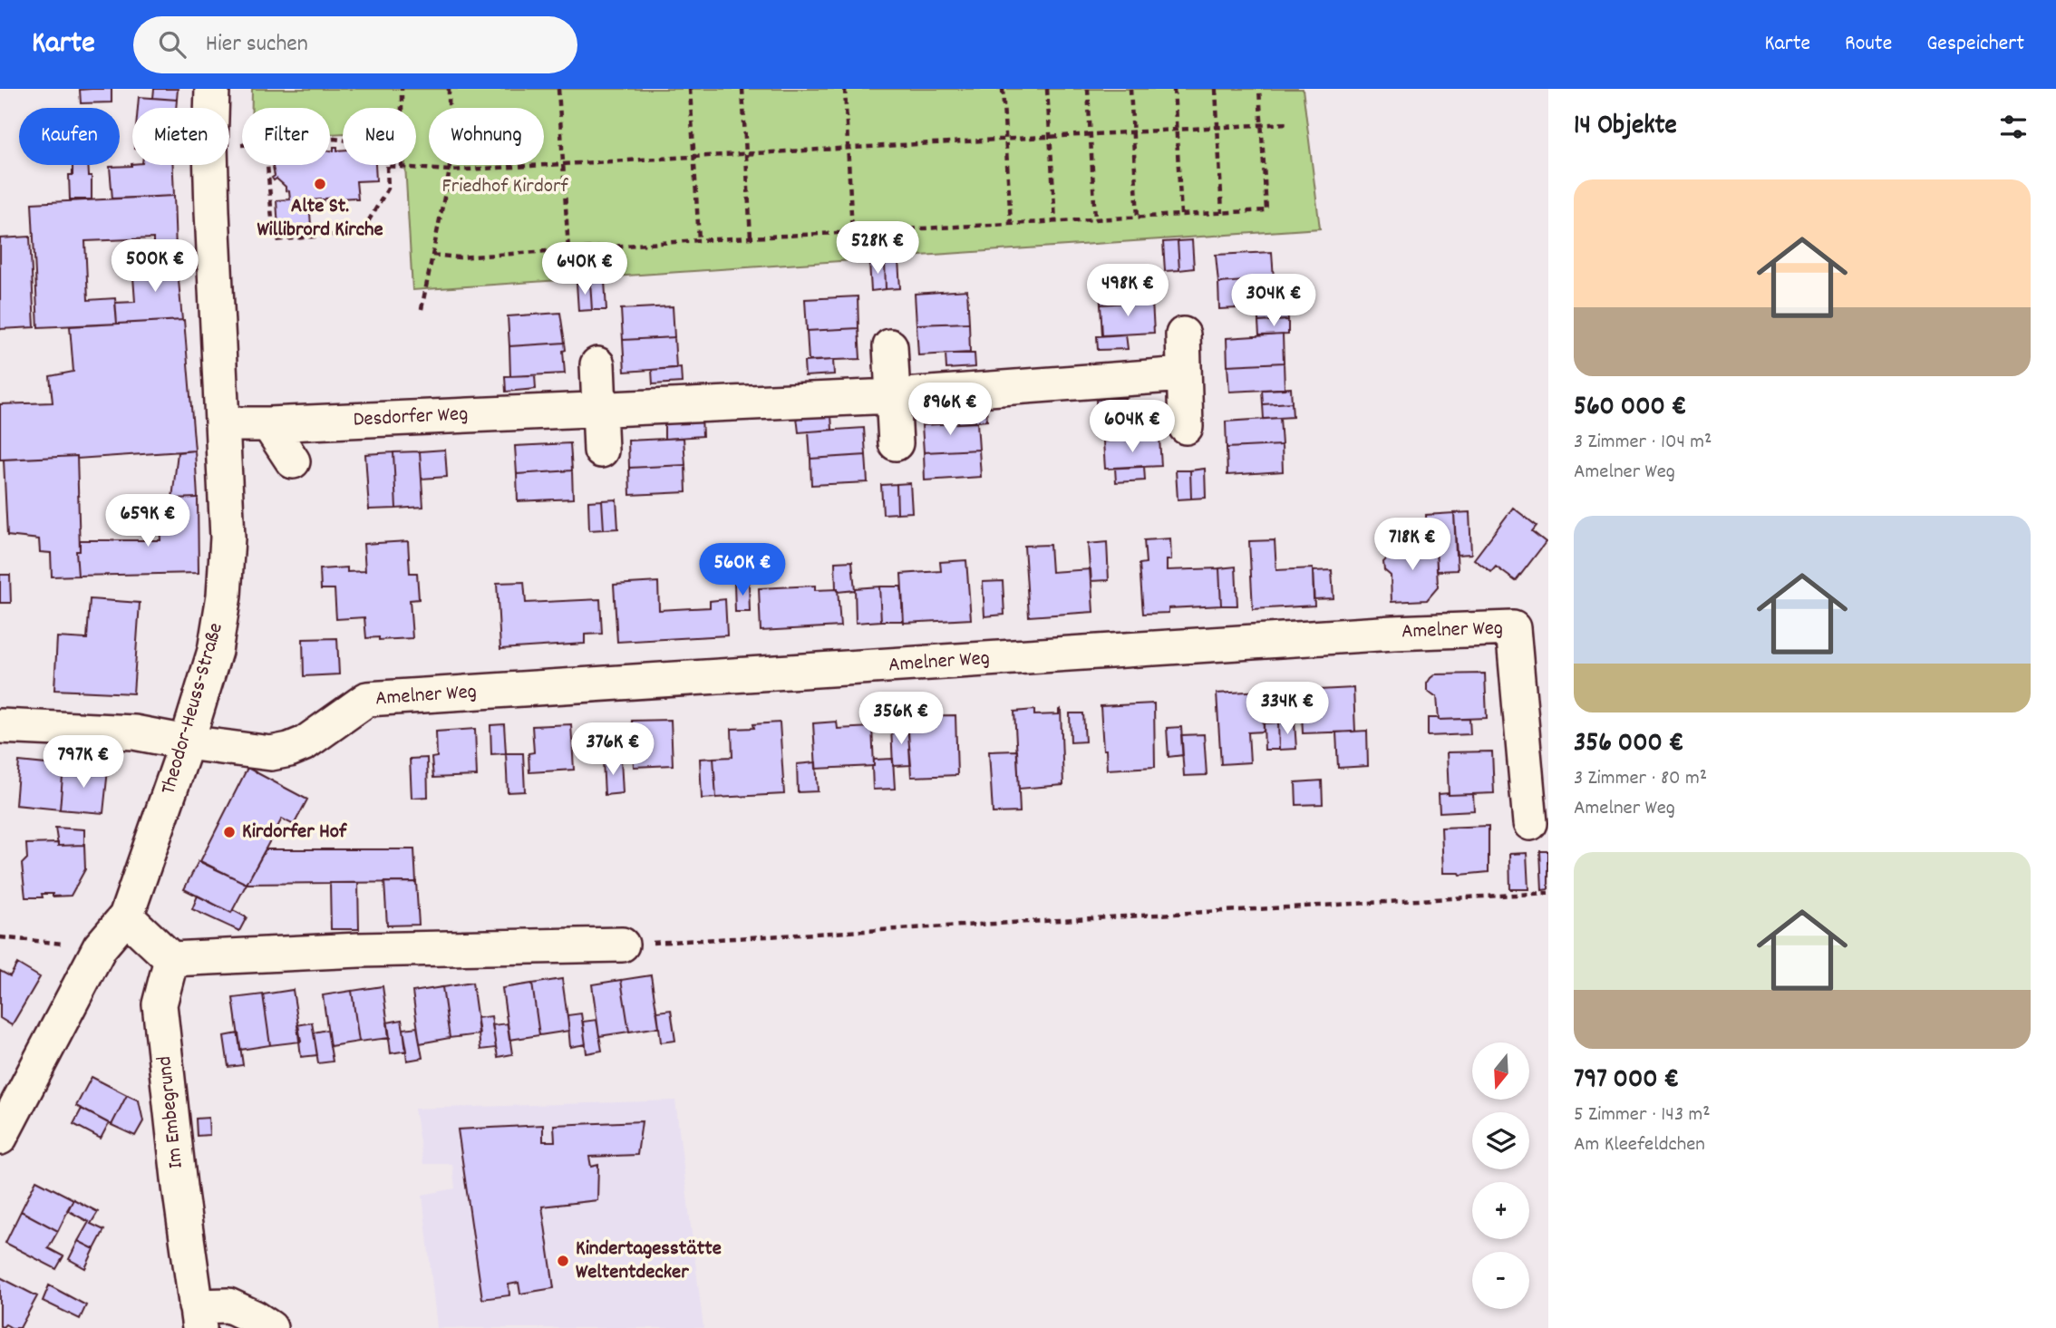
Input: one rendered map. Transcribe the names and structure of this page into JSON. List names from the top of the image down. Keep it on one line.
{"streets":{"street":["Desdorfer Weg","Amelner Weg","Theodor-Heuss-Straße","Im Embegrund"]},"crossings":[["Desdorfer Weg","Theodor-Heuss-Straße"],["Amelner Weg","Theodor-Heuss-Straße"]],"parks":["Friedhof Kirdorf"],"places":["Alte St. Willibrord Kirche","Kirdorfer Hof","Kindertagesstätte Weltentdecker"],"north":"bottom","page":{"header":"Karte","search":"Hier suchen","nav":["Karte","Route","Gespeichert"],"heading":"14 Objekte","chip":["Kaufen","Mieten","Filter","Neu","Wohnung"],"list":[{"name":"560 000 €","note":"3 Zimmer · 104 m² · Amelner Weg"},{"name":"356 000 €","note":"3 Zimmer · 80 m² · Amelner Weg"},{"name":"797 000 €","note":"5 Zimmer · 143 m² · Am Kleefeldchen"}],"price":["528K €","500K €","640K €","498K €","304K €","896K €","604K €","659K €","718K €","560K €","334K €","356K €","376K €","797K €"],"map_buttons":["+","−"]}}
